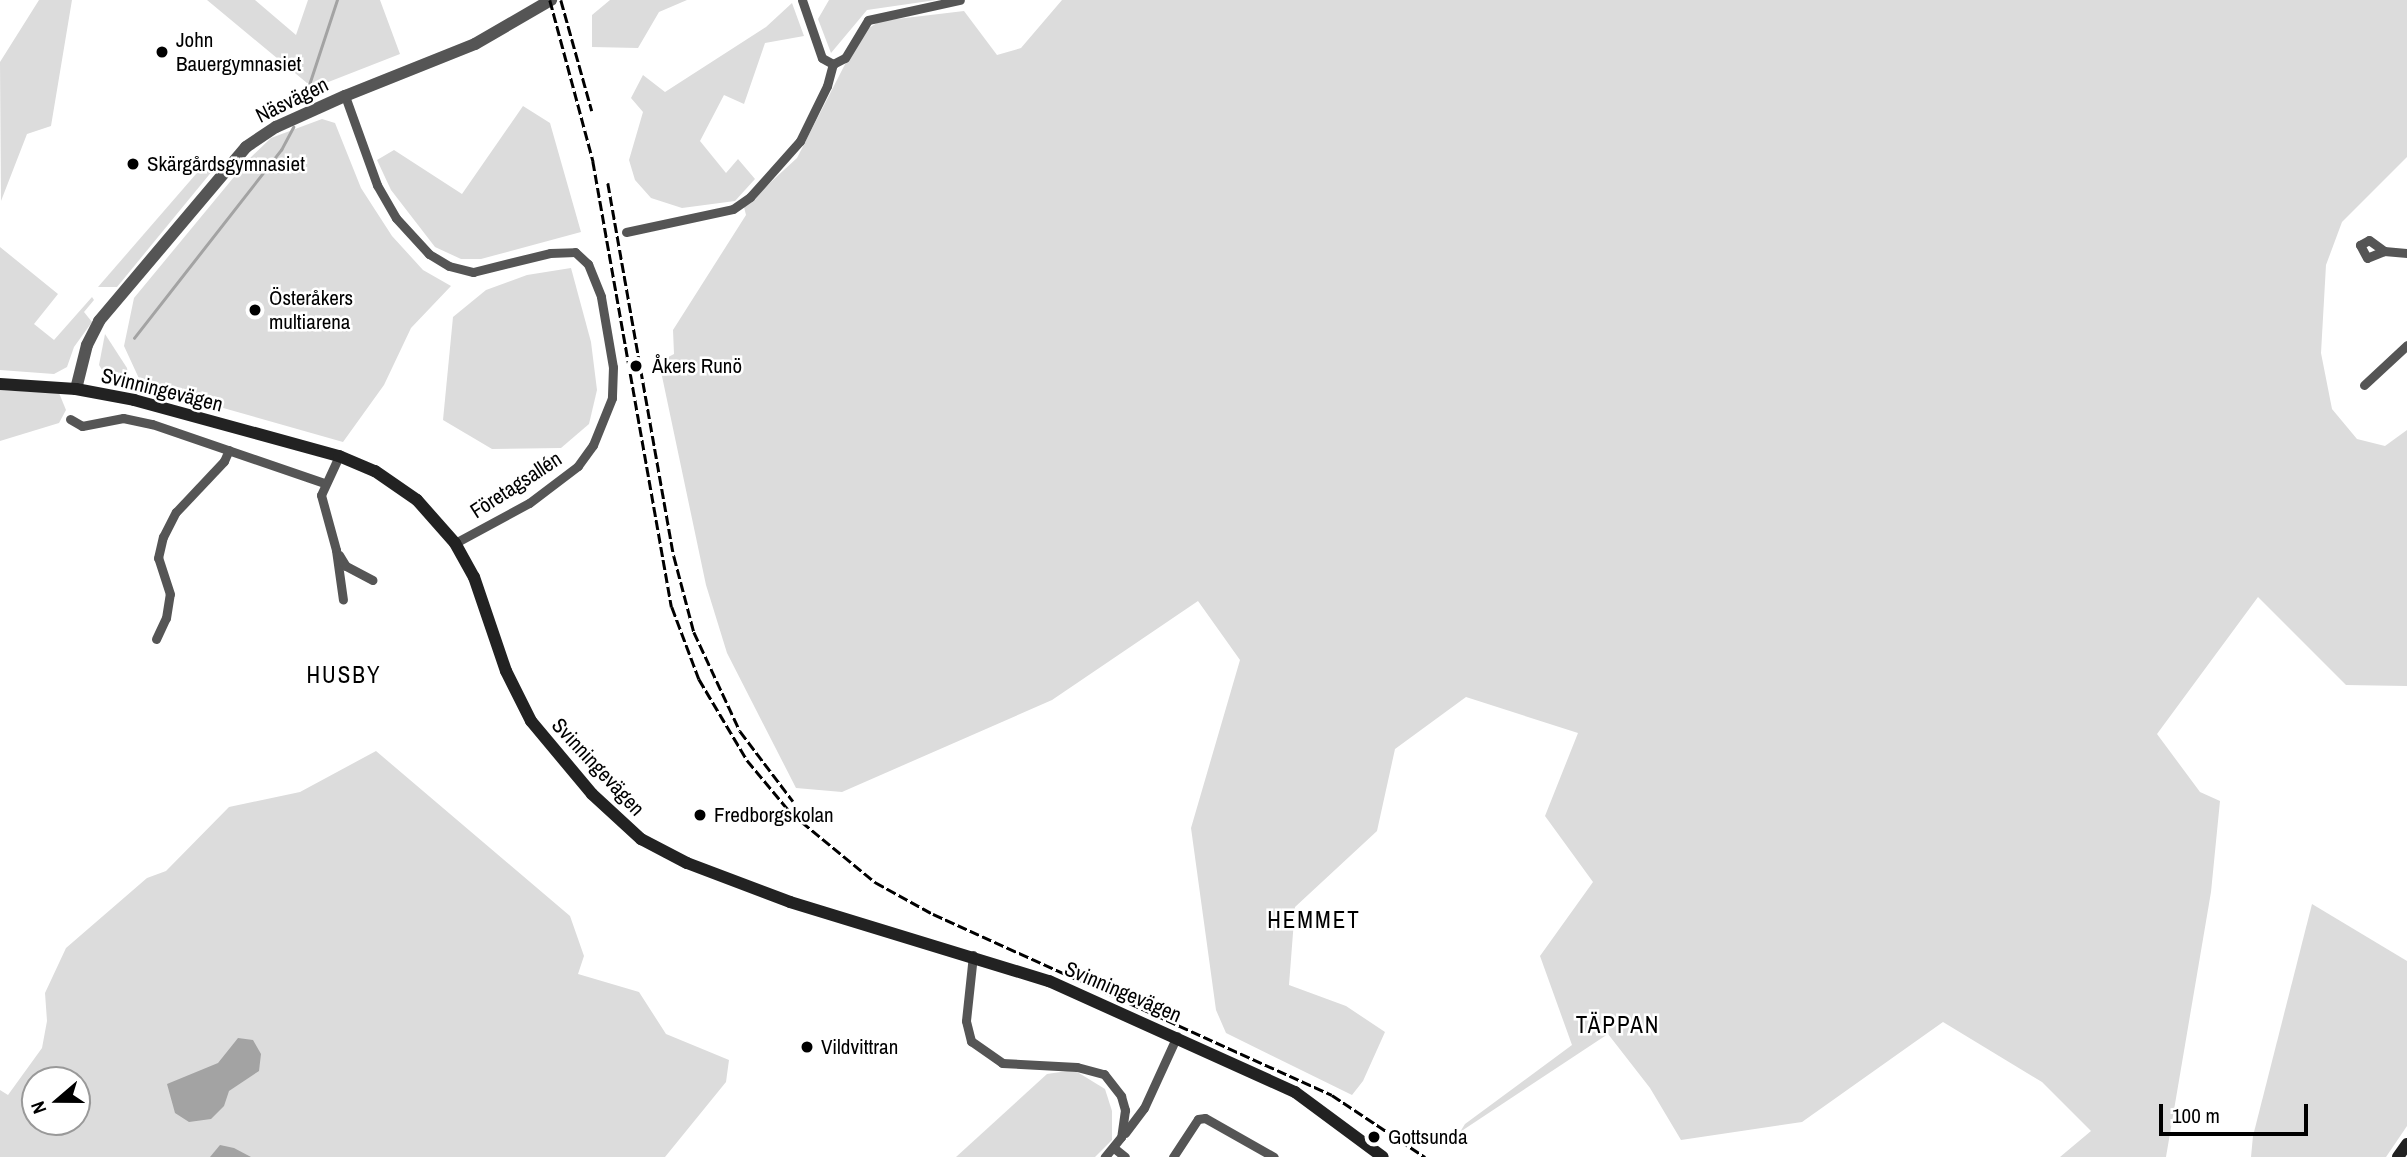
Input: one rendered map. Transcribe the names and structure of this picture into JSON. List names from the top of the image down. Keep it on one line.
{"streets":{"main road":["Svinningevägen"],"street":["Näsvägen","Företagsallén"]},"crossings":[["Näsvägen","Svinningevägen"],["Näsvägen","Företagsallén"],["Svinningevägen","Företagsallén"]],"districts":["HUSBY","HEMMET","TÄPPAN"],"places":["John Bauergymnasiet","Skärgårdsgymnasiet","Österåkers multiarena","Åkers Runö","Fredborgskolan","Vildvittran","Gottsunda"],"scale_bar":"100 m","north":"left"}
